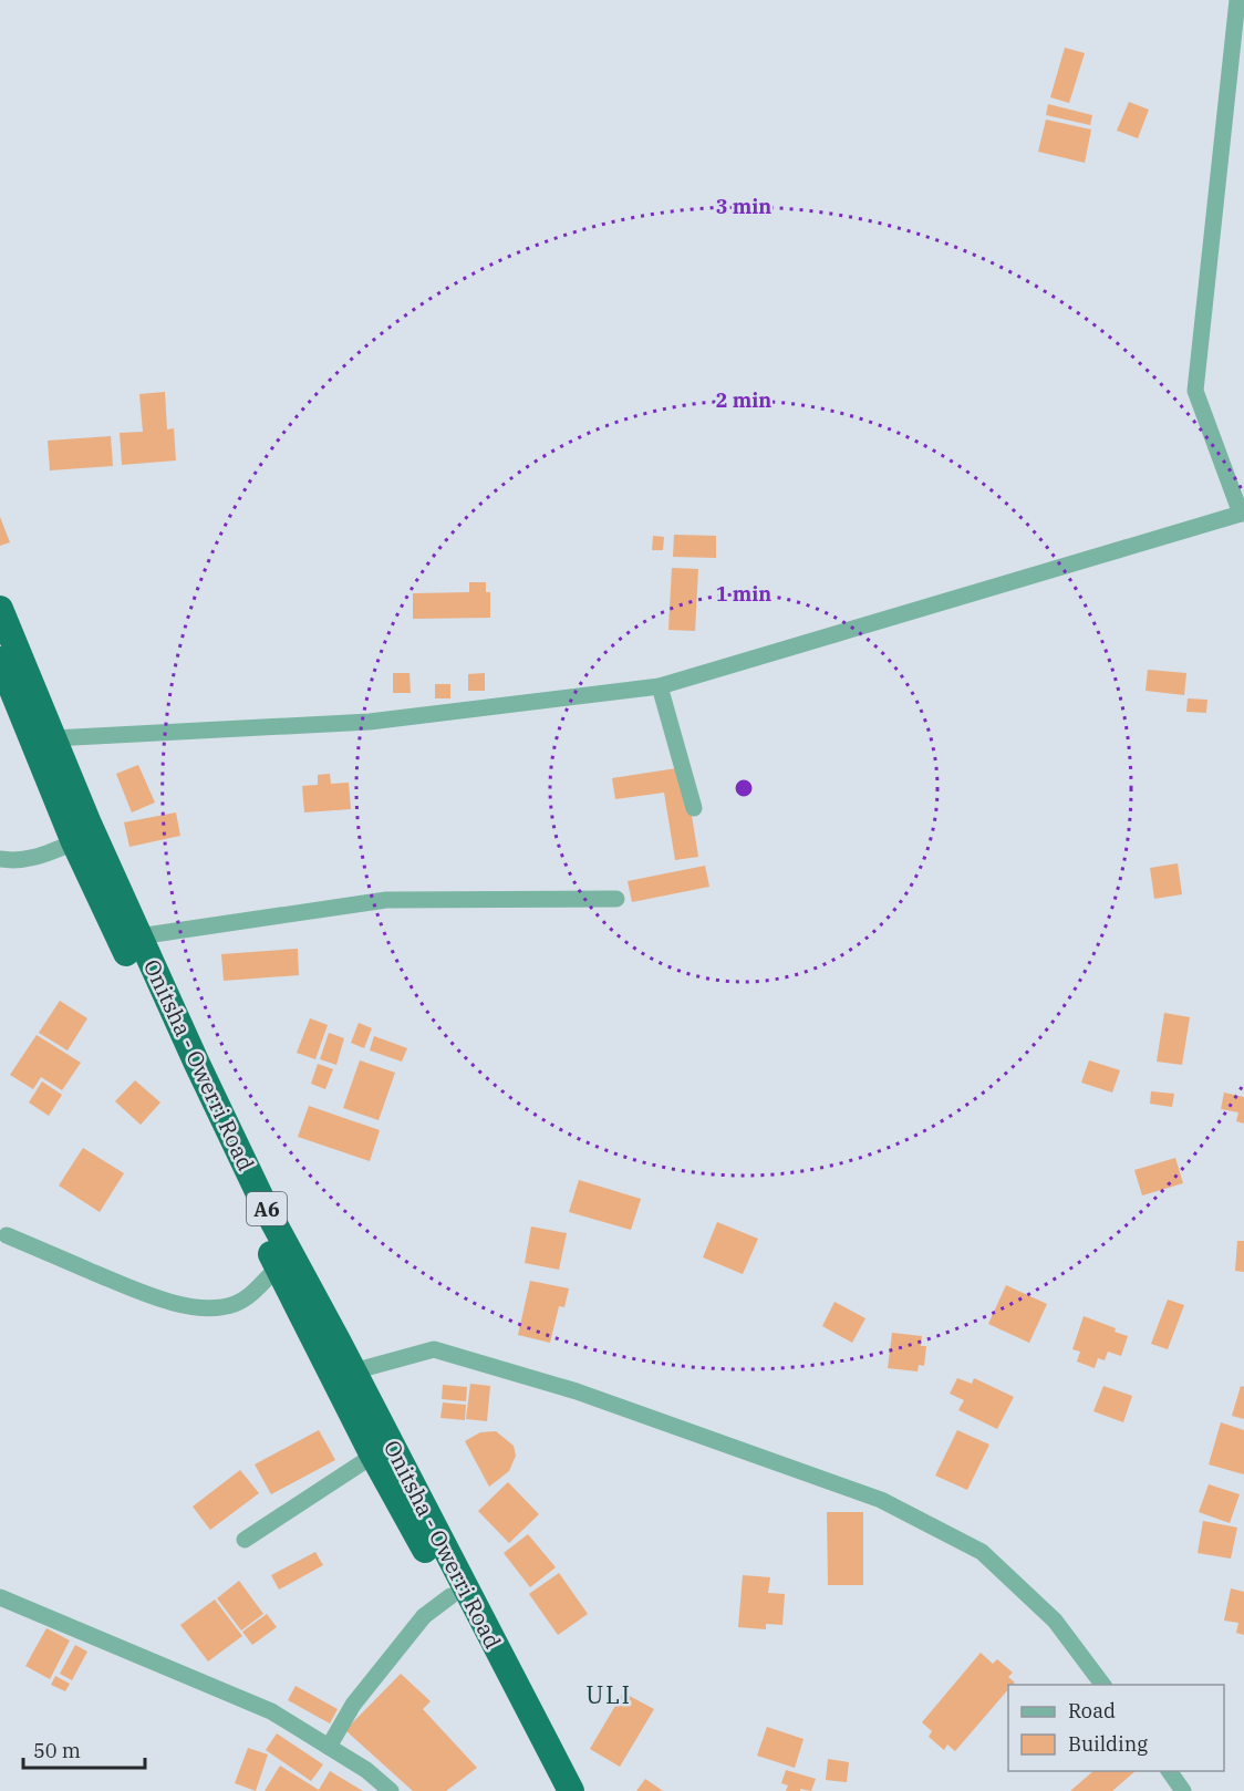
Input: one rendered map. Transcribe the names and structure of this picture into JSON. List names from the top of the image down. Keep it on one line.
{"streets":{"highway":["Onitsha - Owerri Road","A6"]},"districts":["ULI"],"legend":["Road","Building"],"scale_bar":"50 m","rings":["3 min","2 min","1 min"]}
